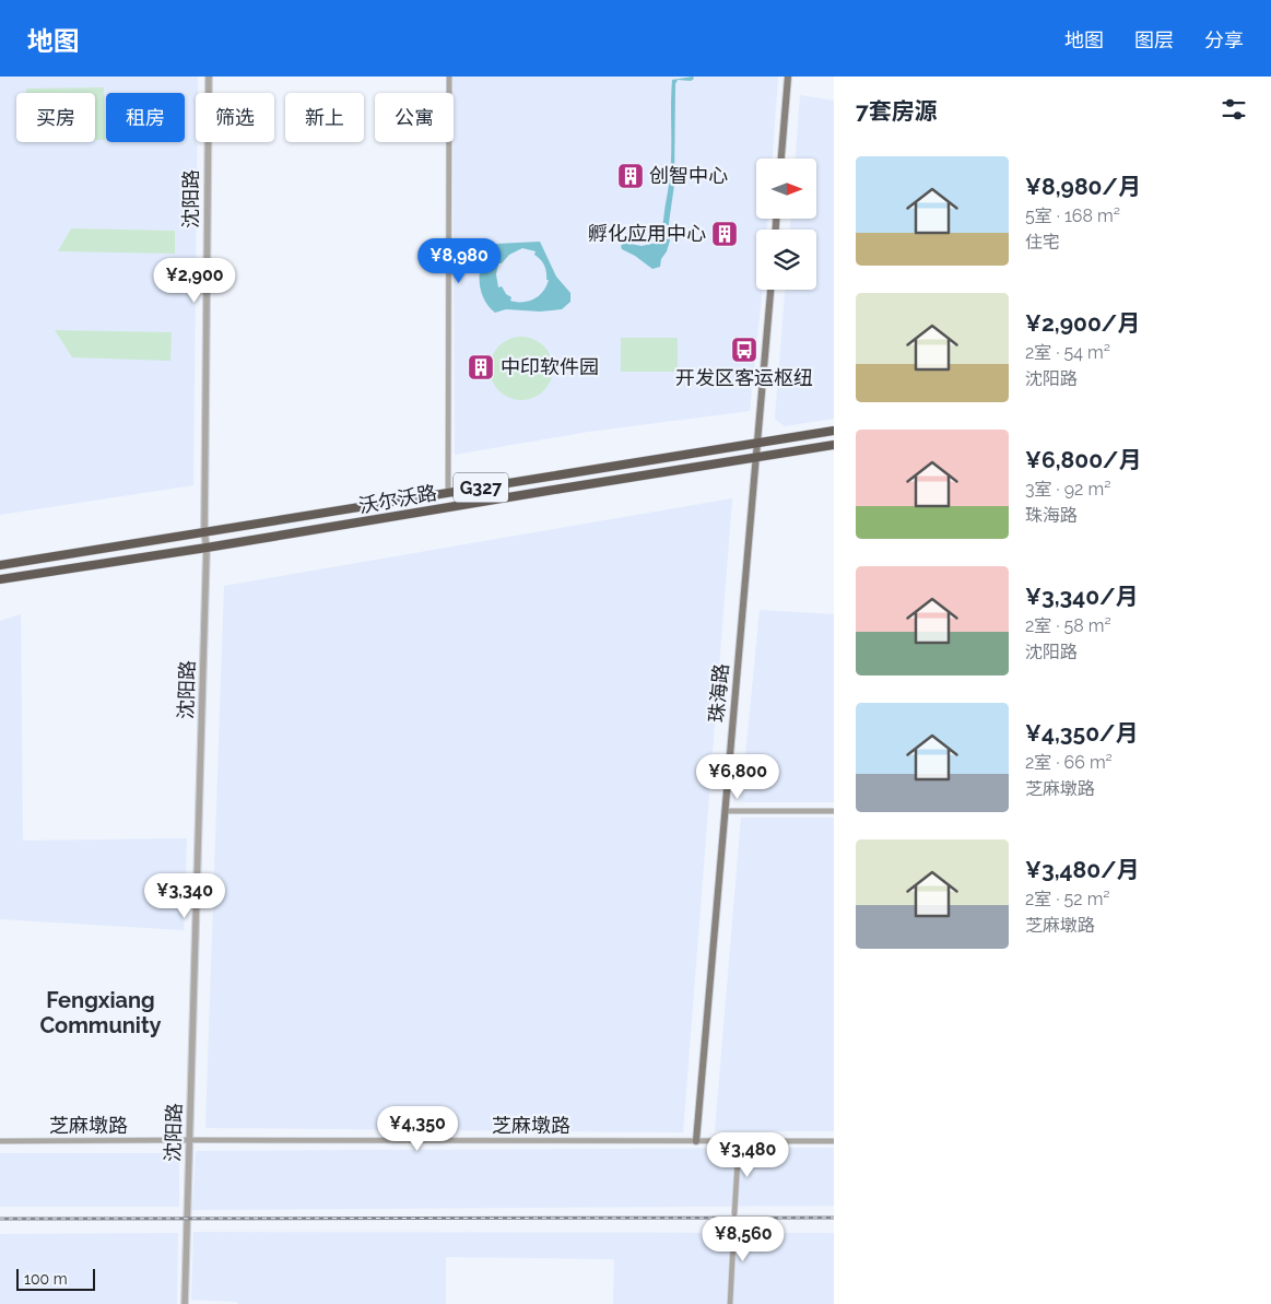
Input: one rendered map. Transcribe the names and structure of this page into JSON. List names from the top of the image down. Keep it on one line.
{"streets":{"highway":["G327","沃尔沃路"],"main road":["珠海路"],"street":["沈阳路","芝麻墩路"]},"crossings":[["沈阳路","沃尔沃路"],["沈阳路","芝麻墩路"],["沃尔沃路","珠海路"],["珠海路","芝麻墩路"]],"districts":["Fengxiang Community"],"places":{"building":["创智中心","孵化应用中心","中印软件园"],"bus stop":["开发区客运枢纽"]},"scale_bar":"100 m","north":"right","page":{"header":"地图","nav":["地图","图层","分享"],"heading":"7套房源","chip":["买房","租房","筛选","新上","公寓"],"list":[{"name":"¥8,980/月","note":"5室 · 168 m² · 住宅"},{"name":"¥2,900/月","note":"2室 · 54 m² · 沈阳路"},{"name":"¥6,800/月","note":"3室 · 92 m² · 珠海路"},{"name":"¥3,340/月","note":"2室 · 58 m² · 沈阳路"},{"name":"¥4,350/月","note":"2室 · 66 m² · 芝麻墩路"},{"name":"¥3,480/月","note":"2室 · 52 m² · 芝麻墩路"}],"price":["¥8,980","¥2,900","¥6,800","¥3,340","¥4,350","¥3,480","¥8,560"],"scale":"100 m"}}
